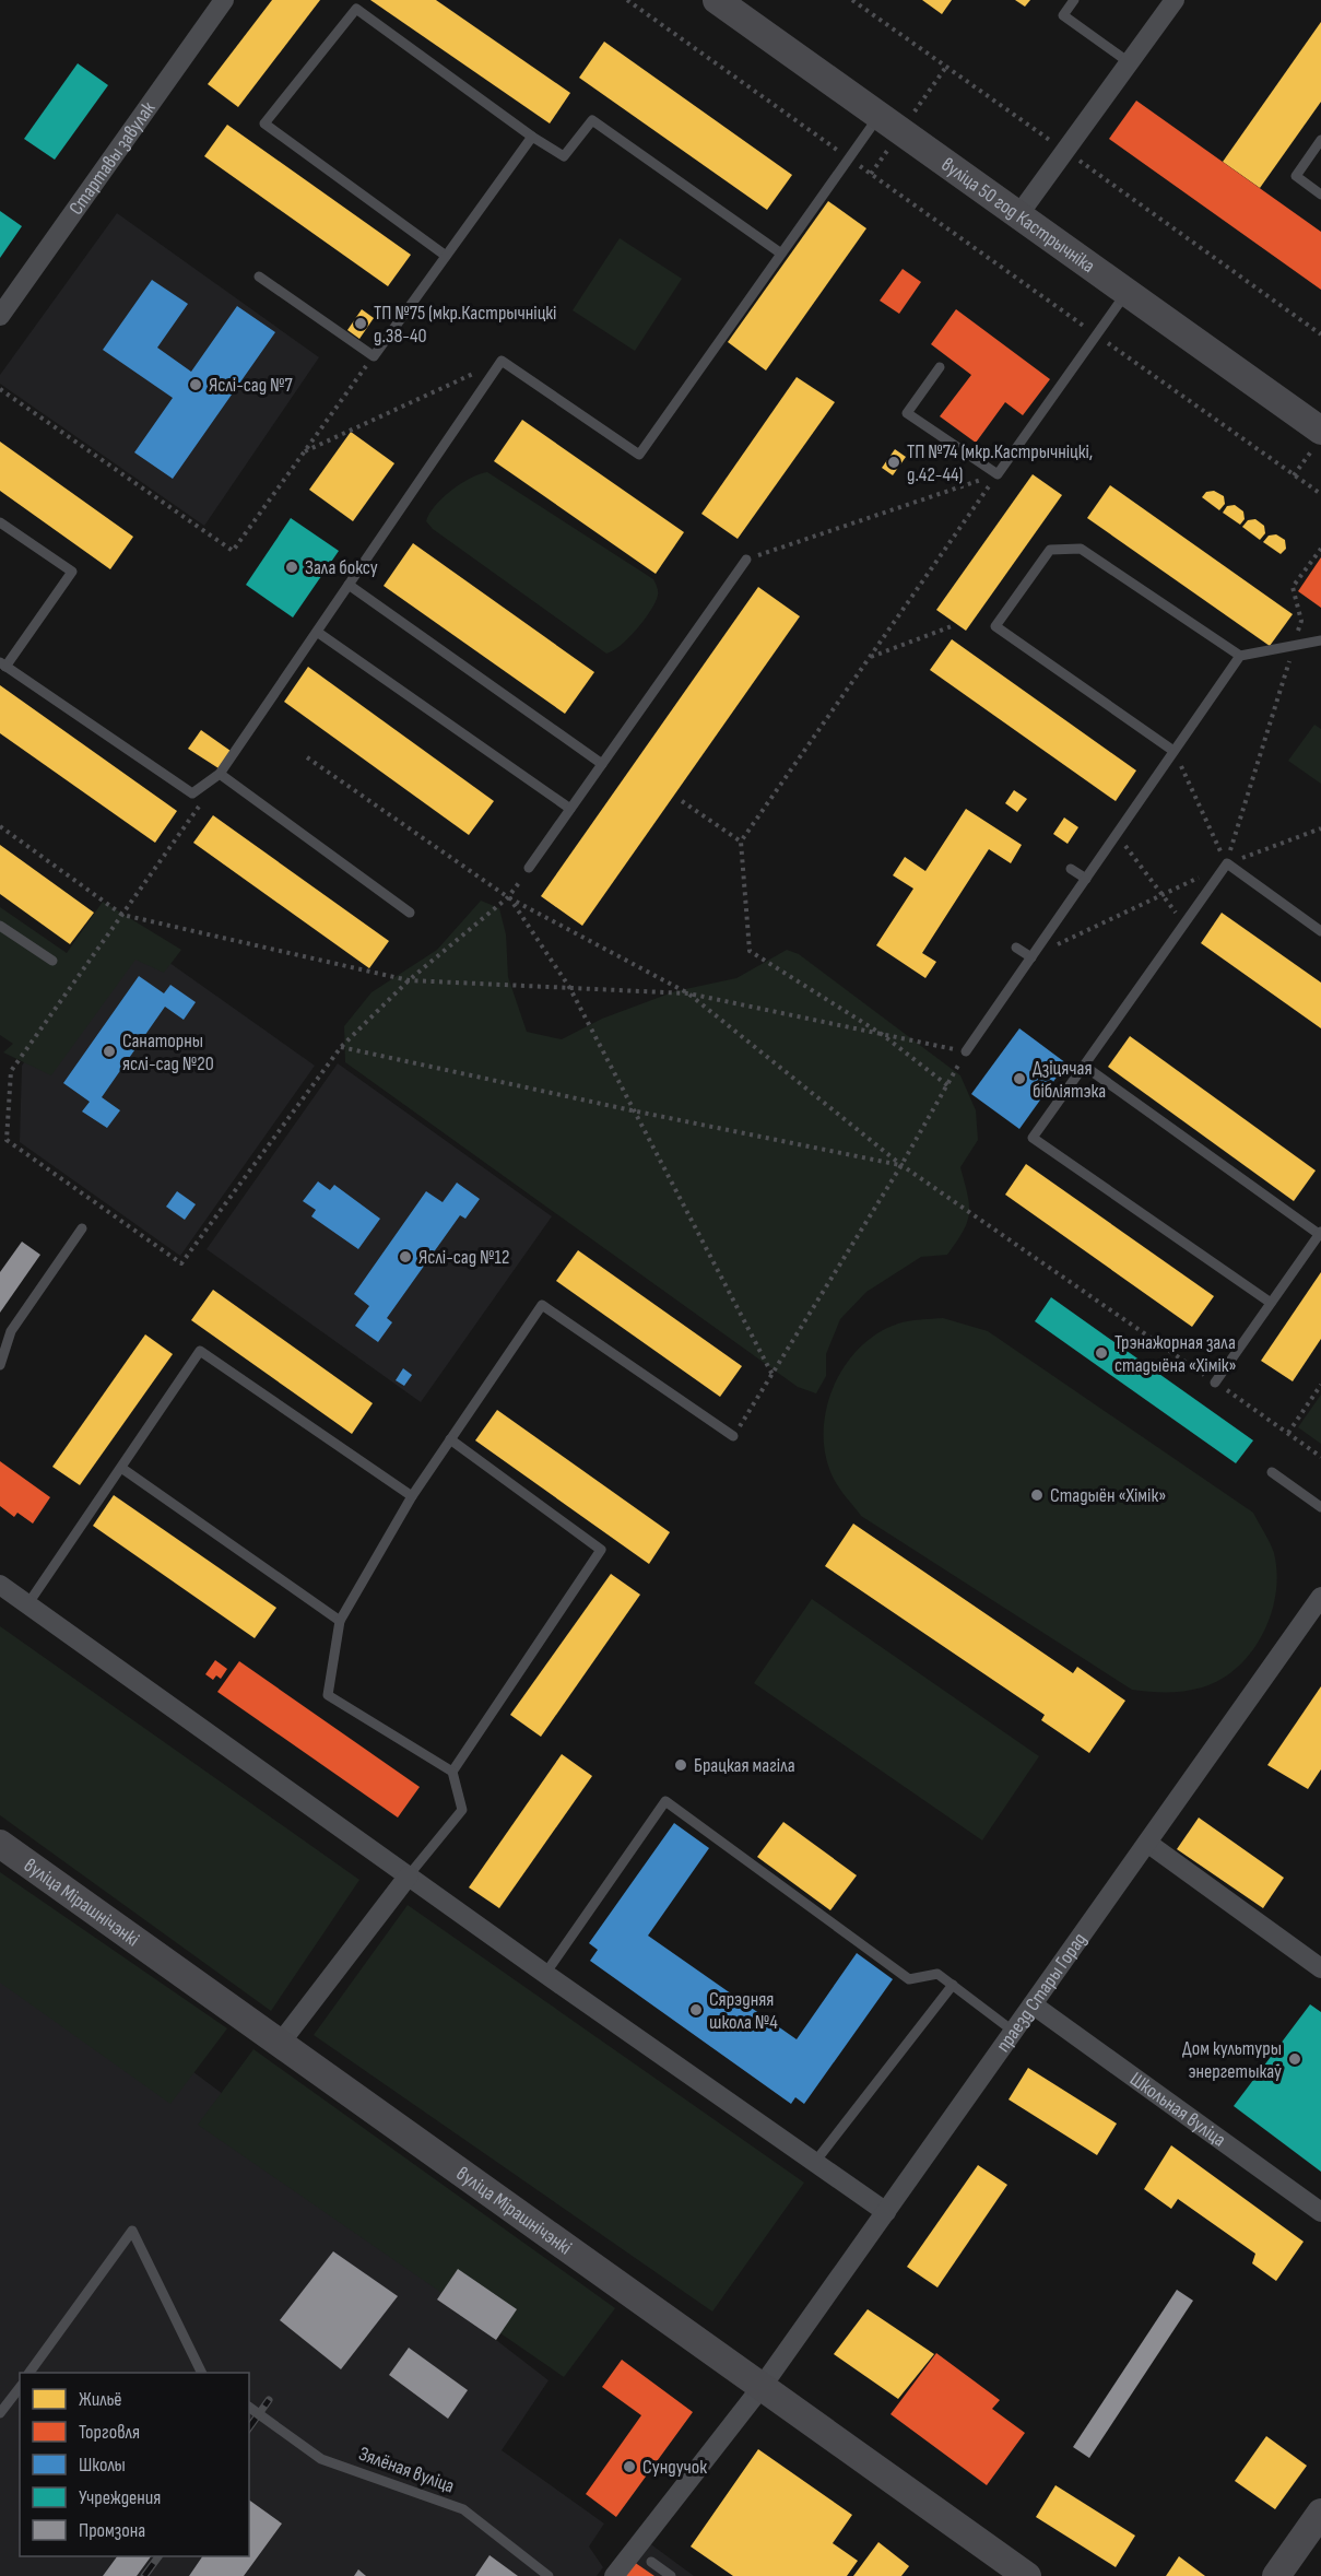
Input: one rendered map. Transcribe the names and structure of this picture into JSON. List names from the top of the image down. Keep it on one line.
{"streets":{"street":["Стартавы завулак","вуліца 50 год Кастрычніка","вуліца Мірашнічэнкі","праезд Стары Горад","Школьная вуліца"],"lane":["Зялёная вуліца"]},"crossings":[["вуліца Мірашнічэнкі","праезд Стары Горад"],["праезд Стары Горад","Школьная вуліца"]],"places":["ТП №75 (мкр.Кастрычніцкі д.38-40","Яслі-сад №7","ТП №74 (мкр.Кастрычніцкі, д.42-44)","Зала боксу","Санаторны яслі-сад №20","Дзіцячая бібліятэка","Яслі-сад №12","Трэнажорная зала стадыёна «Хімік»","Стадыён «Хімік»","Брацкая магіла","Сярэдняя школа №4","Дом культуры энергетыкаў","Сундучок"],"legend":["Жильё","Торговля","Школы","Учреждения","Промзона"]}
